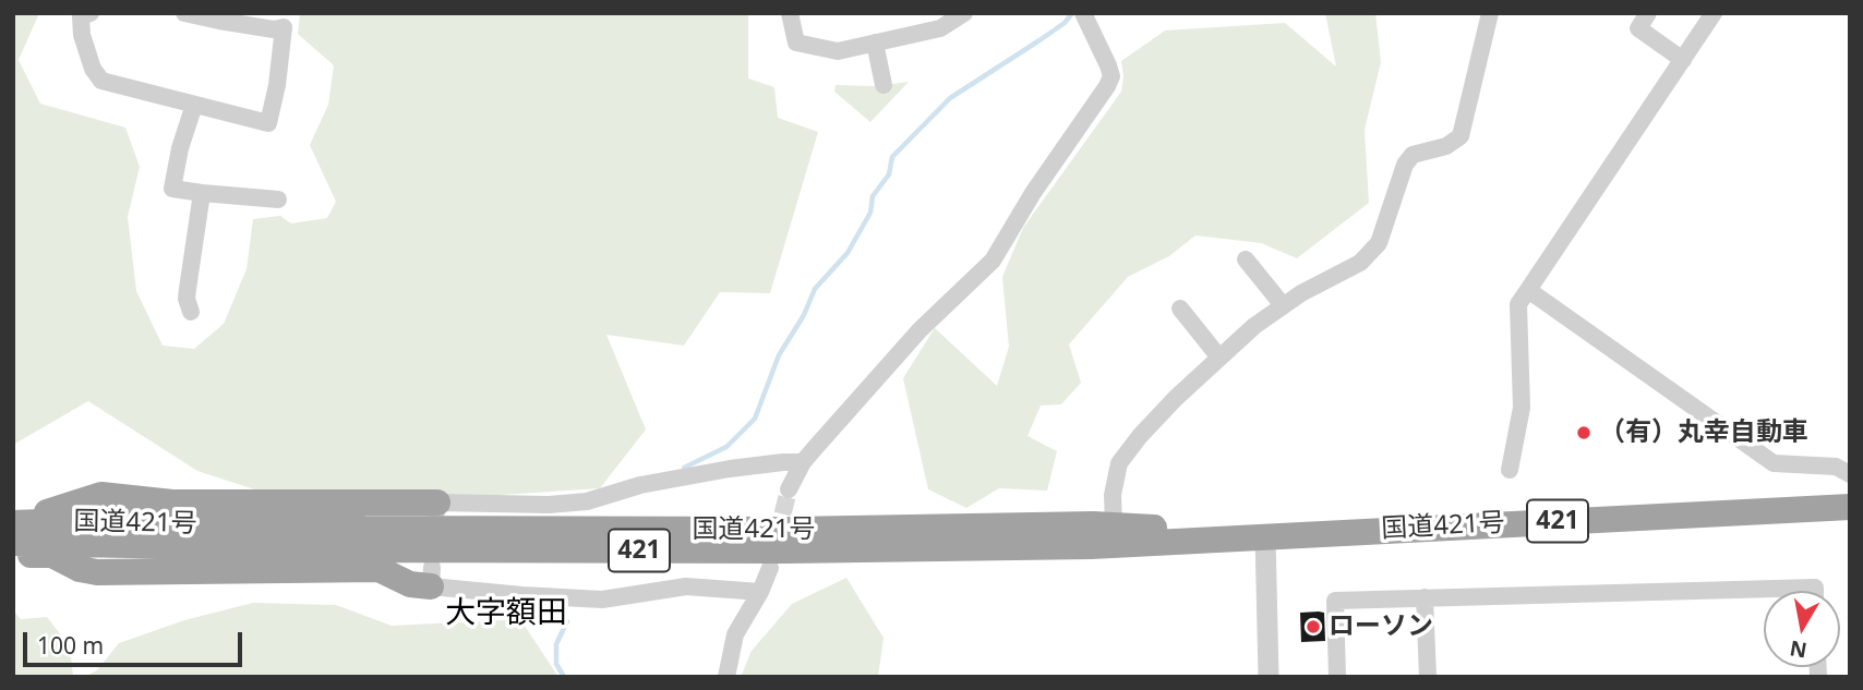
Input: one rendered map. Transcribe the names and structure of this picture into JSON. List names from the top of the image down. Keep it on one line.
{"streets":{"highway":["421","国道421号"]},"districts":["大字額田"],"places":["（有）丸幸自動車","ローソン"],"scale_bar":"100 m","north":"bottom"}
